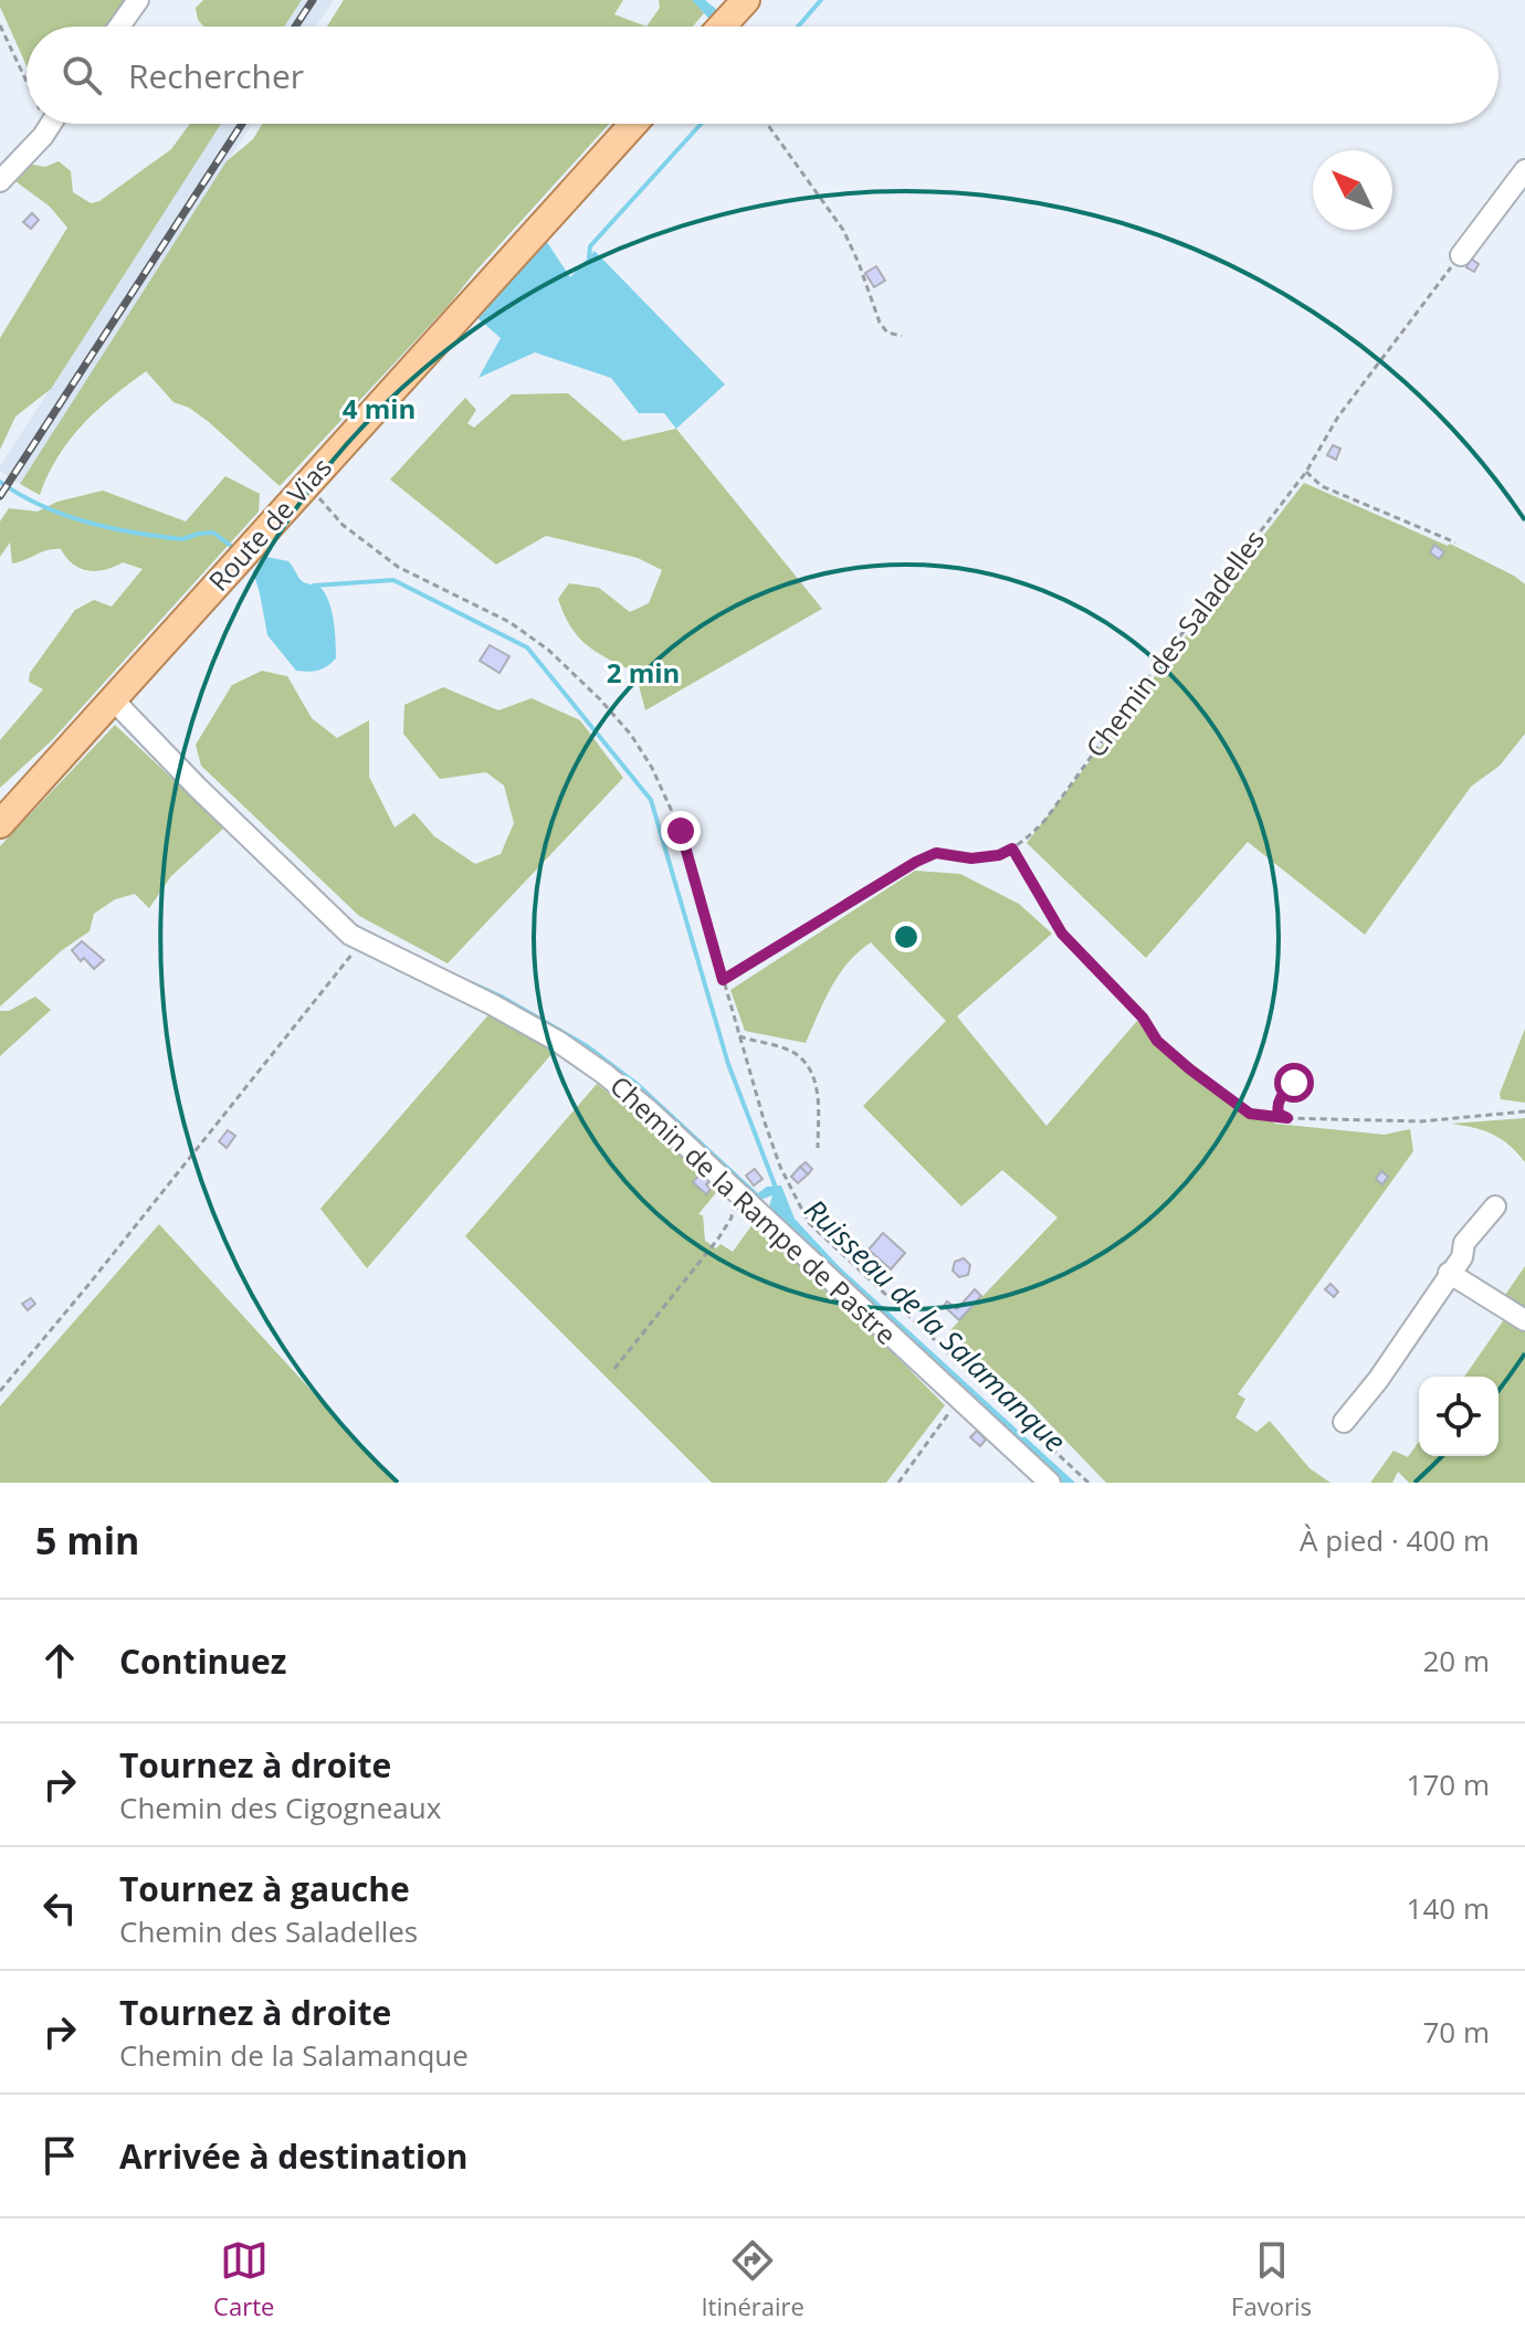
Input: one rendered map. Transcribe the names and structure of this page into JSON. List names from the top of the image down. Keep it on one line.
{"streets":{"main road":["Route de Vias"],"street":["Chemin de la Rampe de Pastre"],"path":["Chemin des Saladelles"]},"crossings":[["Route de Vias","Chemin de la Rampe de Pastre"]],"water":["Ruisseau de la Salamanque"],"north":"top left","page":{"search":"Rechercher","heading":["5 min","À pied · 400 m"],"list":[["Continuez","20 m"],["Tournez à droite","Chemin des Cigogneaux","170 m"],["Tournez à gauche","Chemin des Saladelles","140 m"],["Tournez à droite","Chemin de la Salamanque","70 m"],"Arrivée à destination"],"nav":["Carte","Itinéraire","Favoris"]},"rings":["4 min","2 min"]}
